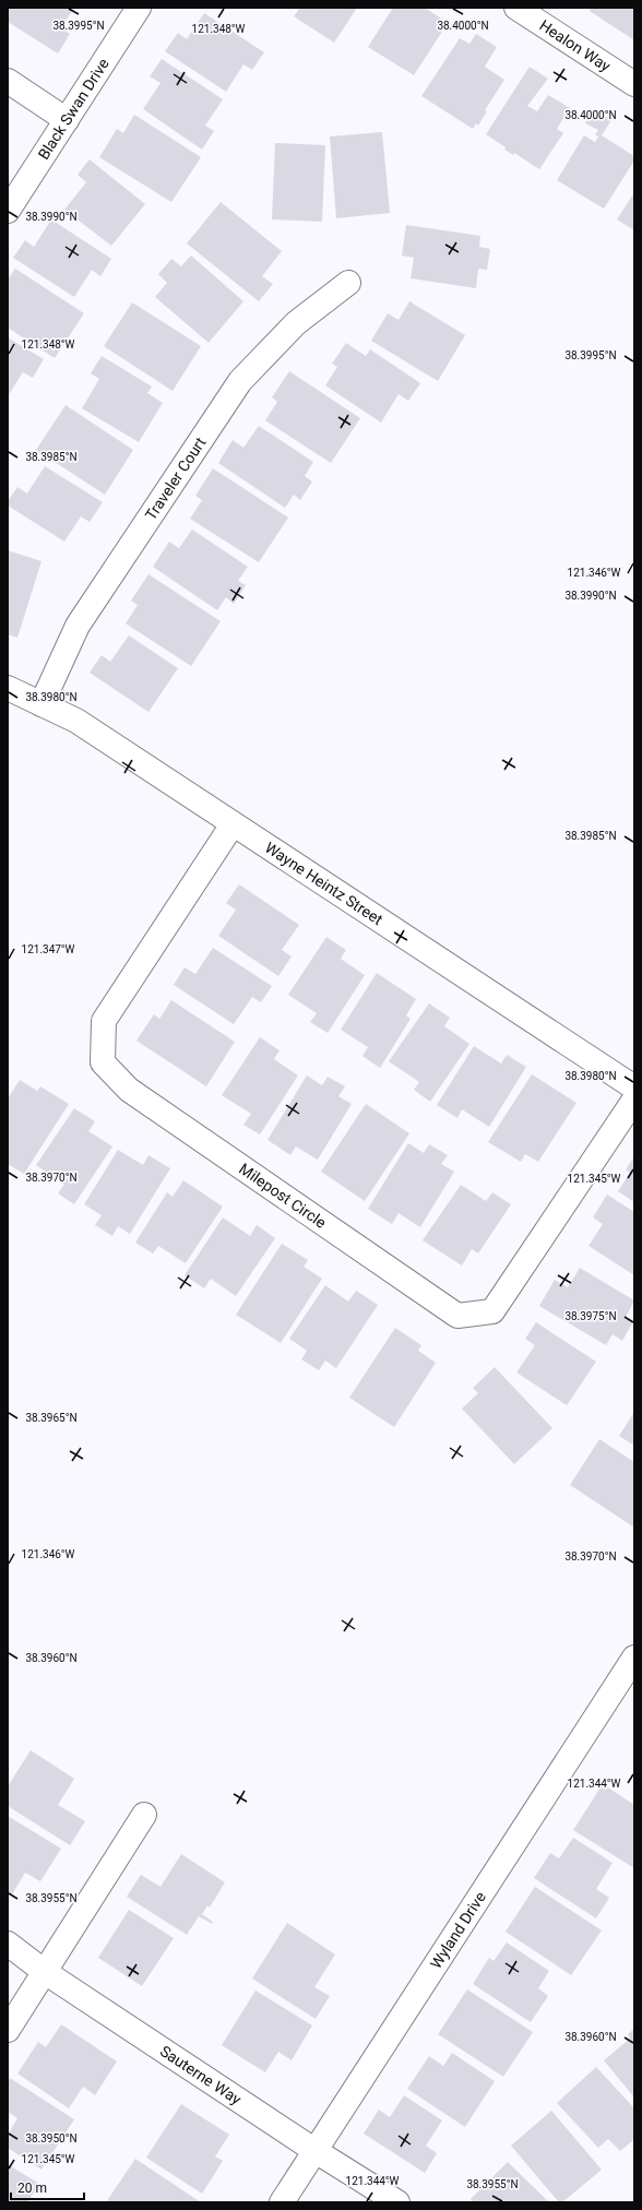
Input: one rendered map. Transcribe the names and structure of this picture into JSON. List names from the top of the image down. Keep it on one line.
{"streets":{"street":["Healon Way","Black Swan Drive","Traveler Court","Wayne Heintz Street","Milepost Circle","Wyland Drive","Sauterne Way"]},"crossings":[["Traveler Court","Wayne Heintz Street"],["Wayne Heintz Street","Milepost Circle"],["Wyland Drive","Sauterne Way"]],"scale_bar":"20 m","coordinates":["38.3995°N","38.4000°N","121.348°W","38.3990°N","38.3985°N","121.346°W","38.3980°N","121.347°W","38.3970°N","121.345°W","38.3975°N","38.3965°N","38.3960°N","121.344°W","38.3955°N","38.3950°N"]}
